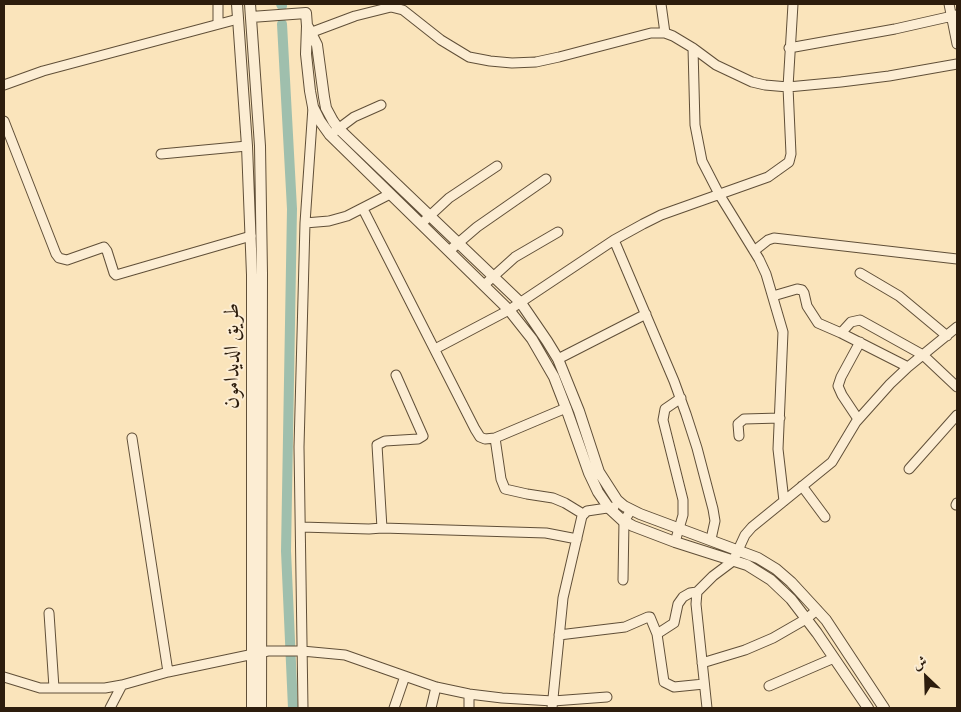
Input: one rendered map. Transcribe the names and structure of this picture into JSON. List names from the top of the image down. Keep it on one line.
{"streets":{"street":["طريق الديدامون"]},"north":"top left"}
